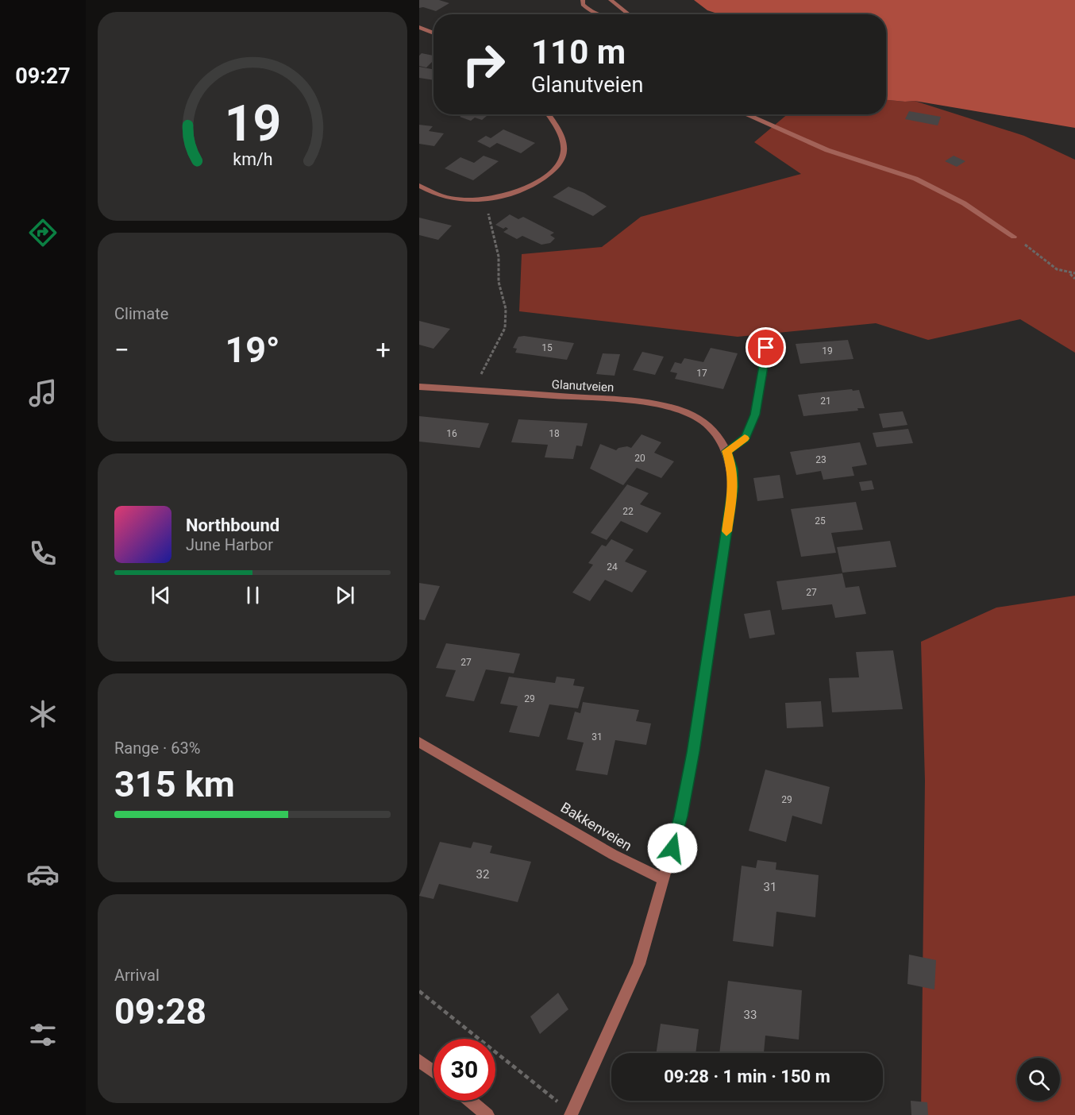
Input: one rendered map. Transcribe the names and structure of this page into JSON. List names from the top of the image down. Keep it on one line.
{"streets":{"street":["Glanutveien","Bakkenveien"]},"crossings":[["Glanutveien","Bakkenveien"]],"house_numbers":["15","19","17","21","16","18","20","23","22","25","24","27","27","29","31","29","32","31","33"],"page":{"tabs":"09:27","turn":["110 m","Glanutveien"],"tile":["Climate",["Range · 63%","315 km"],["Arrival","09:28"]],"heat":["−","19°","+"],"song":["Northbound","June Harbor"],"limit":"30","trip":"09:28 · 1 min · 150 m","gauge":["19","km/h"]}}
